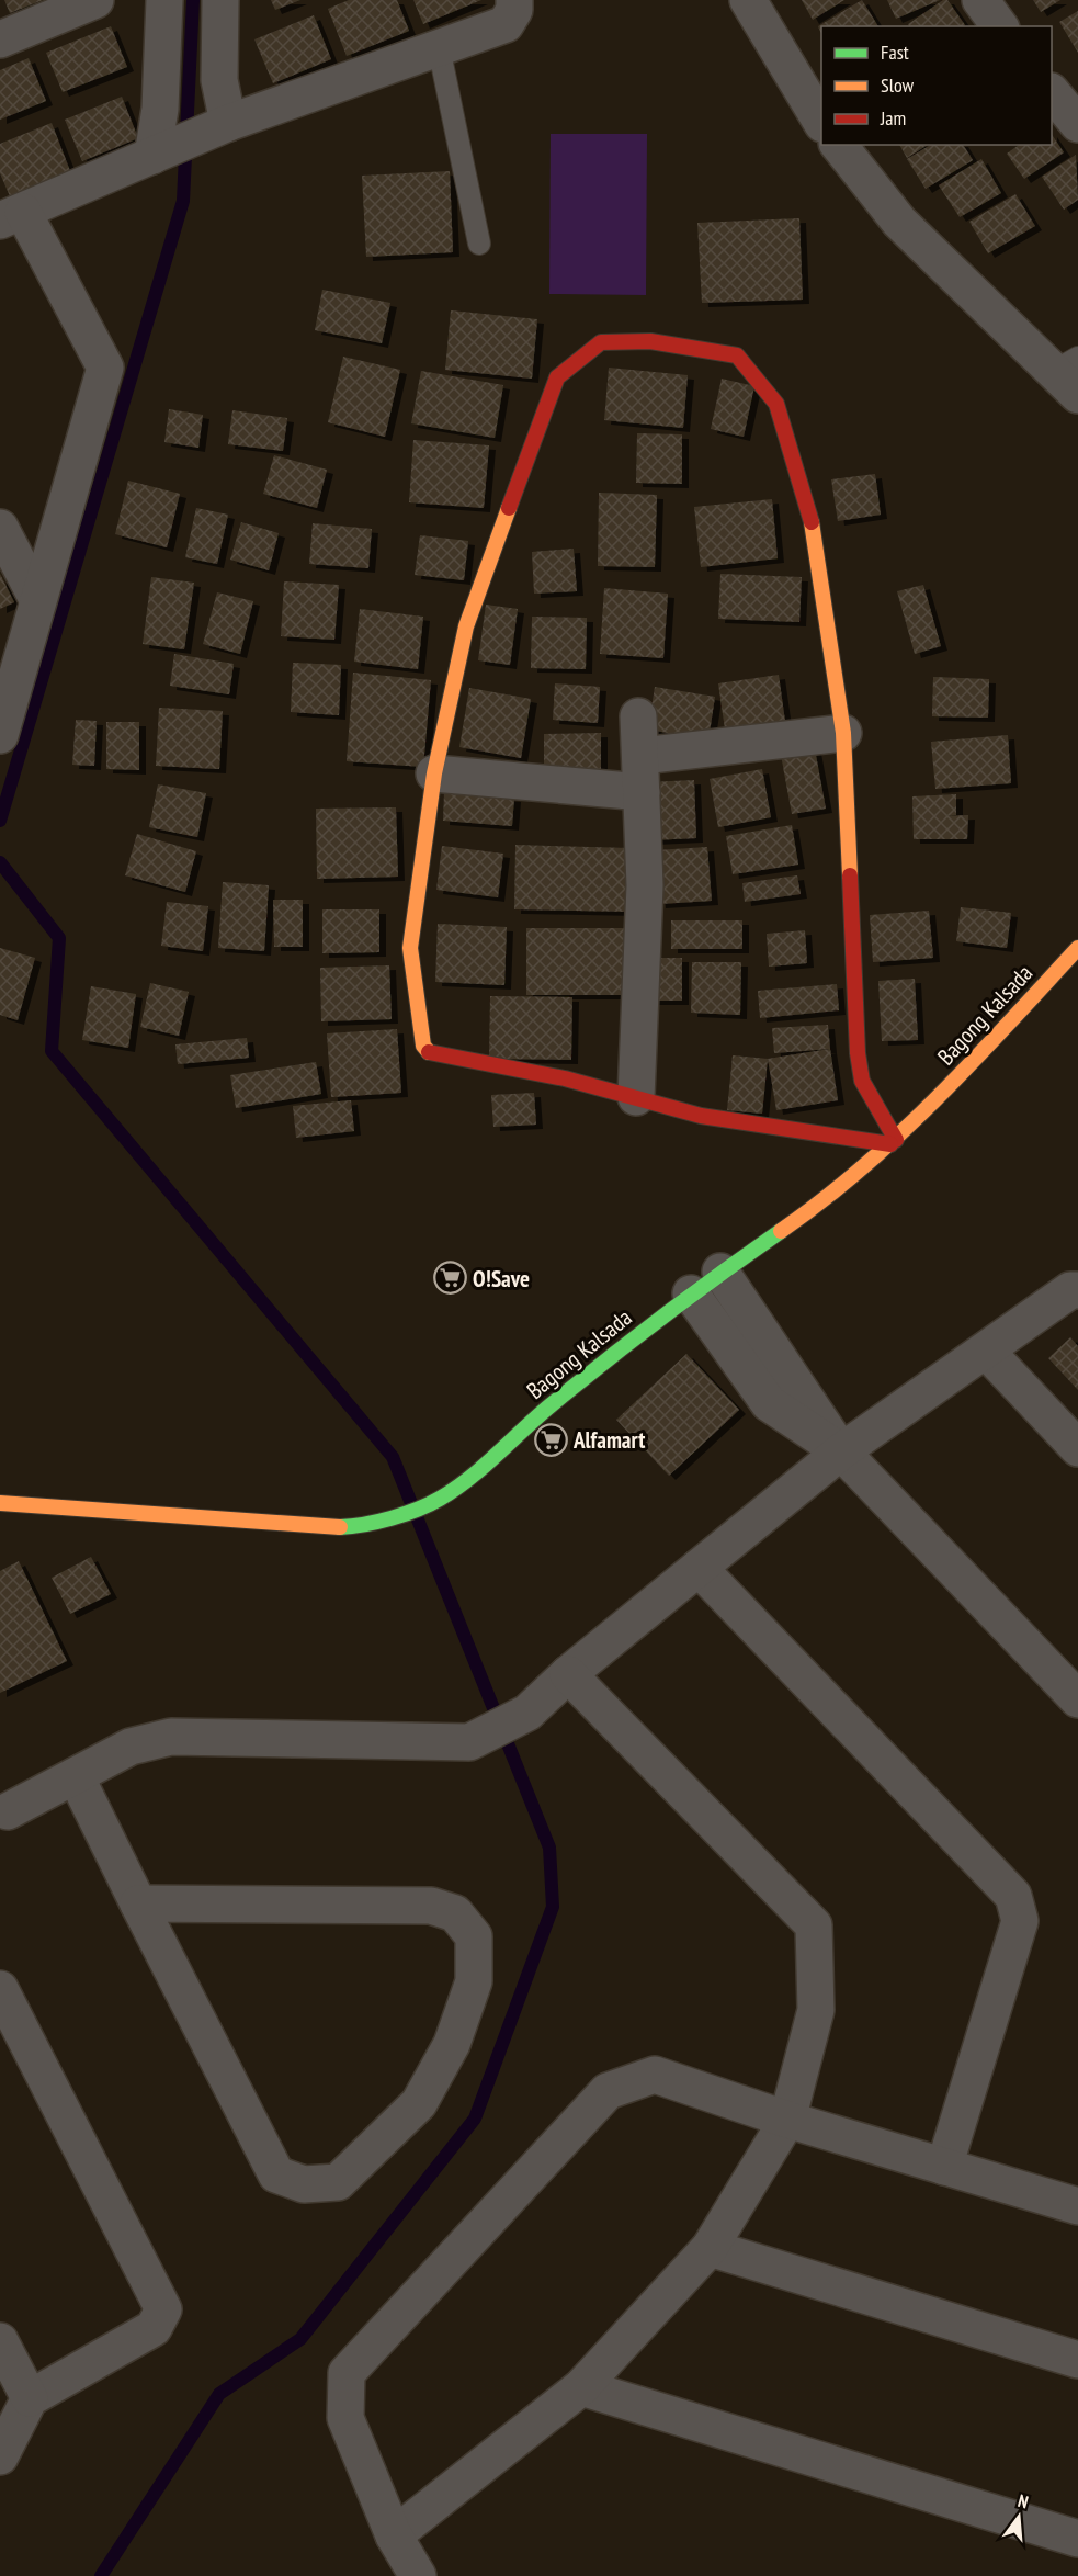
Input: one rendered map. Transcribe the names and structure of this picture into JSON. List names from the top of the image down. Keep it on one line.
{"streets":{"street":["Bagong Kalsada"]},"places":{"supermarket":["O!Save","Alfamart"]},"legend":["Fast","Slow","Jam"],"north":"top"}
